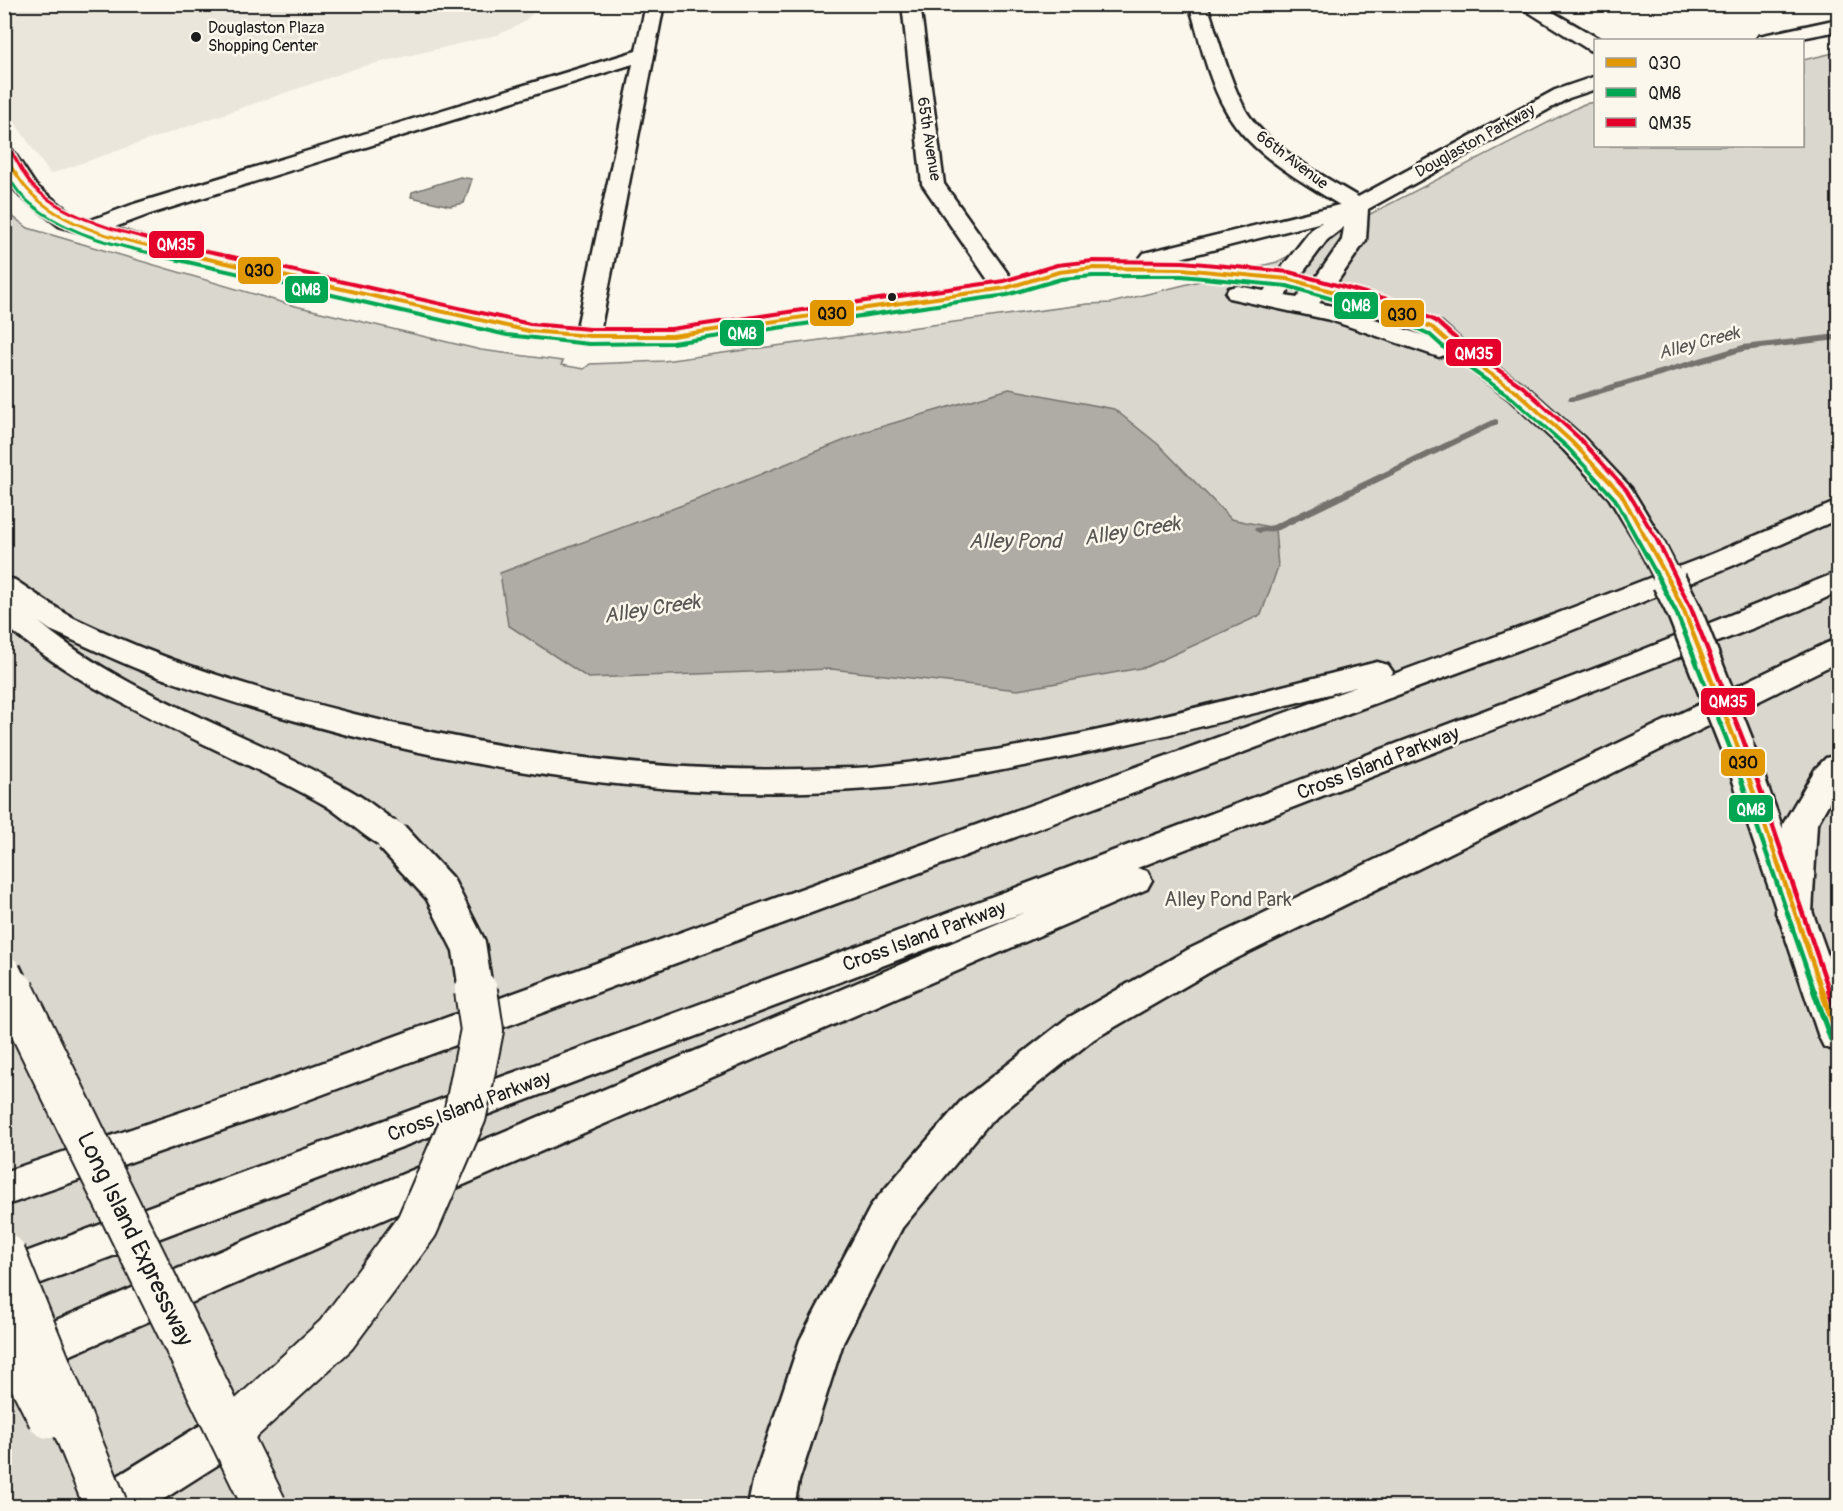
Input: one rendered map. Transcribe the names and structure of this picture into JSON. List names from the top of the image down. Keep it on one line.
{"streets":{"main road":["65th Avenue","Douglaston Parkway","66th Avenue","Cross Island Parkway","Long Island Expressway"]},"crossings":[["65th Avenue","Douglaston Parkway"],["Douglaston Parkway","66th Avenue"]],"water":["Alley Creek","Alley Pond"],"parks":["Alley Pond Park"],"places":["Douglaston Plaza Shopping Center"],"lines":["transit line QM35","transit line Q30","transit line QM8"],"legend":["Q30","QM8","QM35"]}
